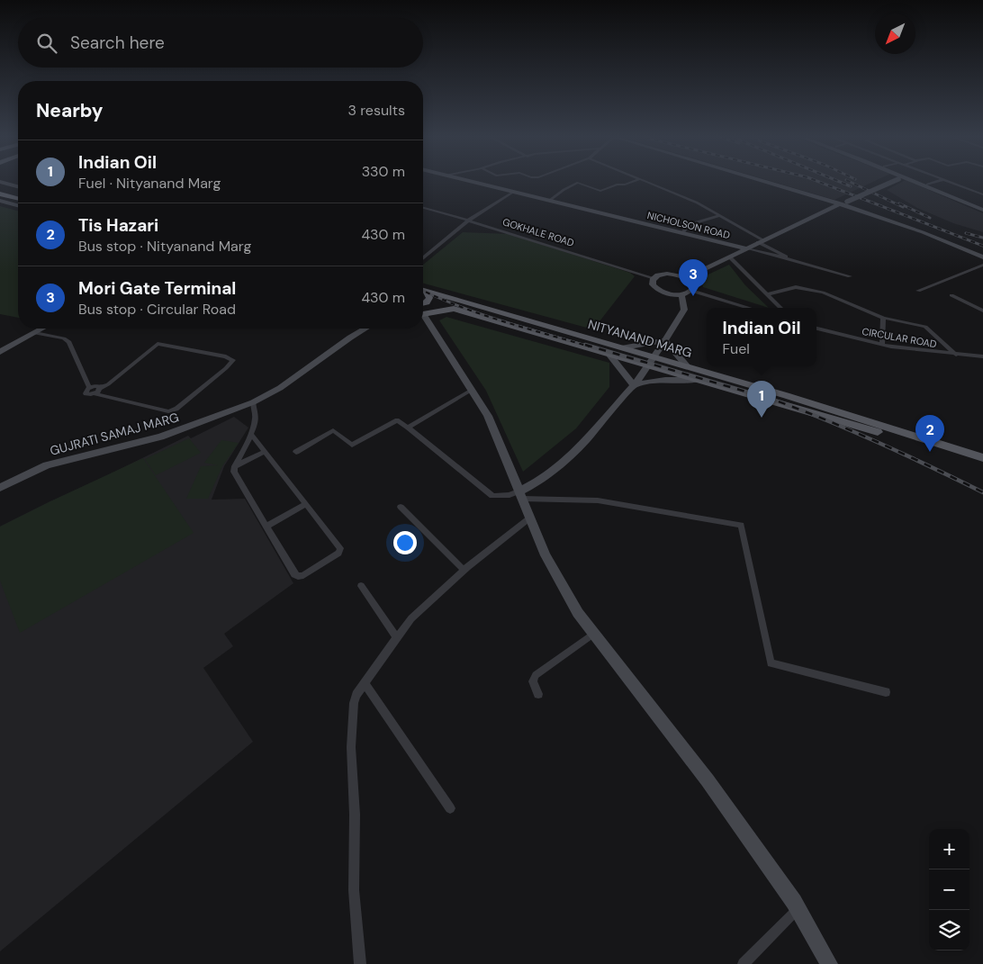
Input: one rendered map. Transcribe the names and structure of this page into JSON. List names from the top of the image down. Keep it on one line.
{"streets":{"main road":["NITYANAND MARG"],"street":["NICHOLSON ROAD","GOKHALE ROAD","CIRCULAR ROAD","GUJRATI SAMAJ MARG"]},"north":"bottom left","page":{"search":"Search here","heading":["Nearby","3 results"],"list":[{"mark":"1","name":"Indian Oil","note":"Fuel · Nityanand Marg","value":"330 m"},{"mark":"2","name":"Tis Hazari","note":"Bus stop · Nityanand Marg","value":"430 m"},{"mark":"3","name":"Mori Gate Terminal","note":"Bus stop · Circular Road","value":"430 m"}],"pins":["3","1","2"],"popup":["Indian Oil","Fuel"],"map_buttons":["+","−"]}}
